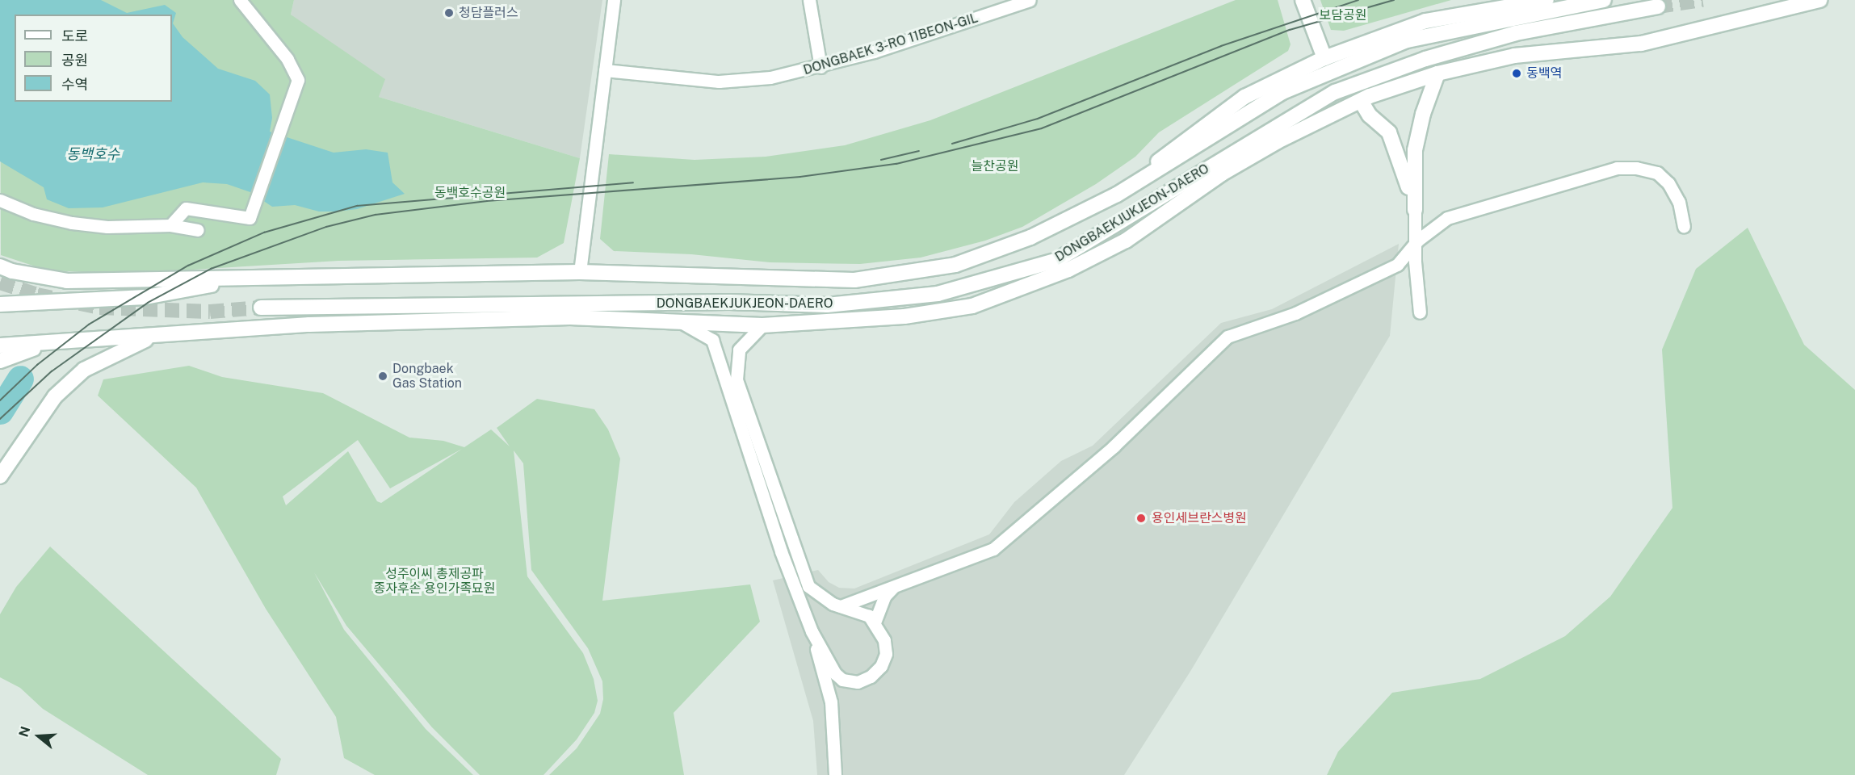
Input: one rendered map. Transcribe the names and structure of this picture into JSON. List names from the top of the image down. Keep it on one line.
{"streets":{"main road":["DONGBAEKJUKJEON-DAERO"],"street":["DONGBAEK 3-RO 11BEON-GIL"]},"water":["동백호수"],"parks":["보담공원","늘찬공원","동백호수공원","성주이씨 총제공파 종자후손 용인가족묘원"],"places":["청담플러스","동백역","Dongbaek Gas Station","용인세브란스병원"],"legend":["도로","공원","수역"],"north":"left"}
